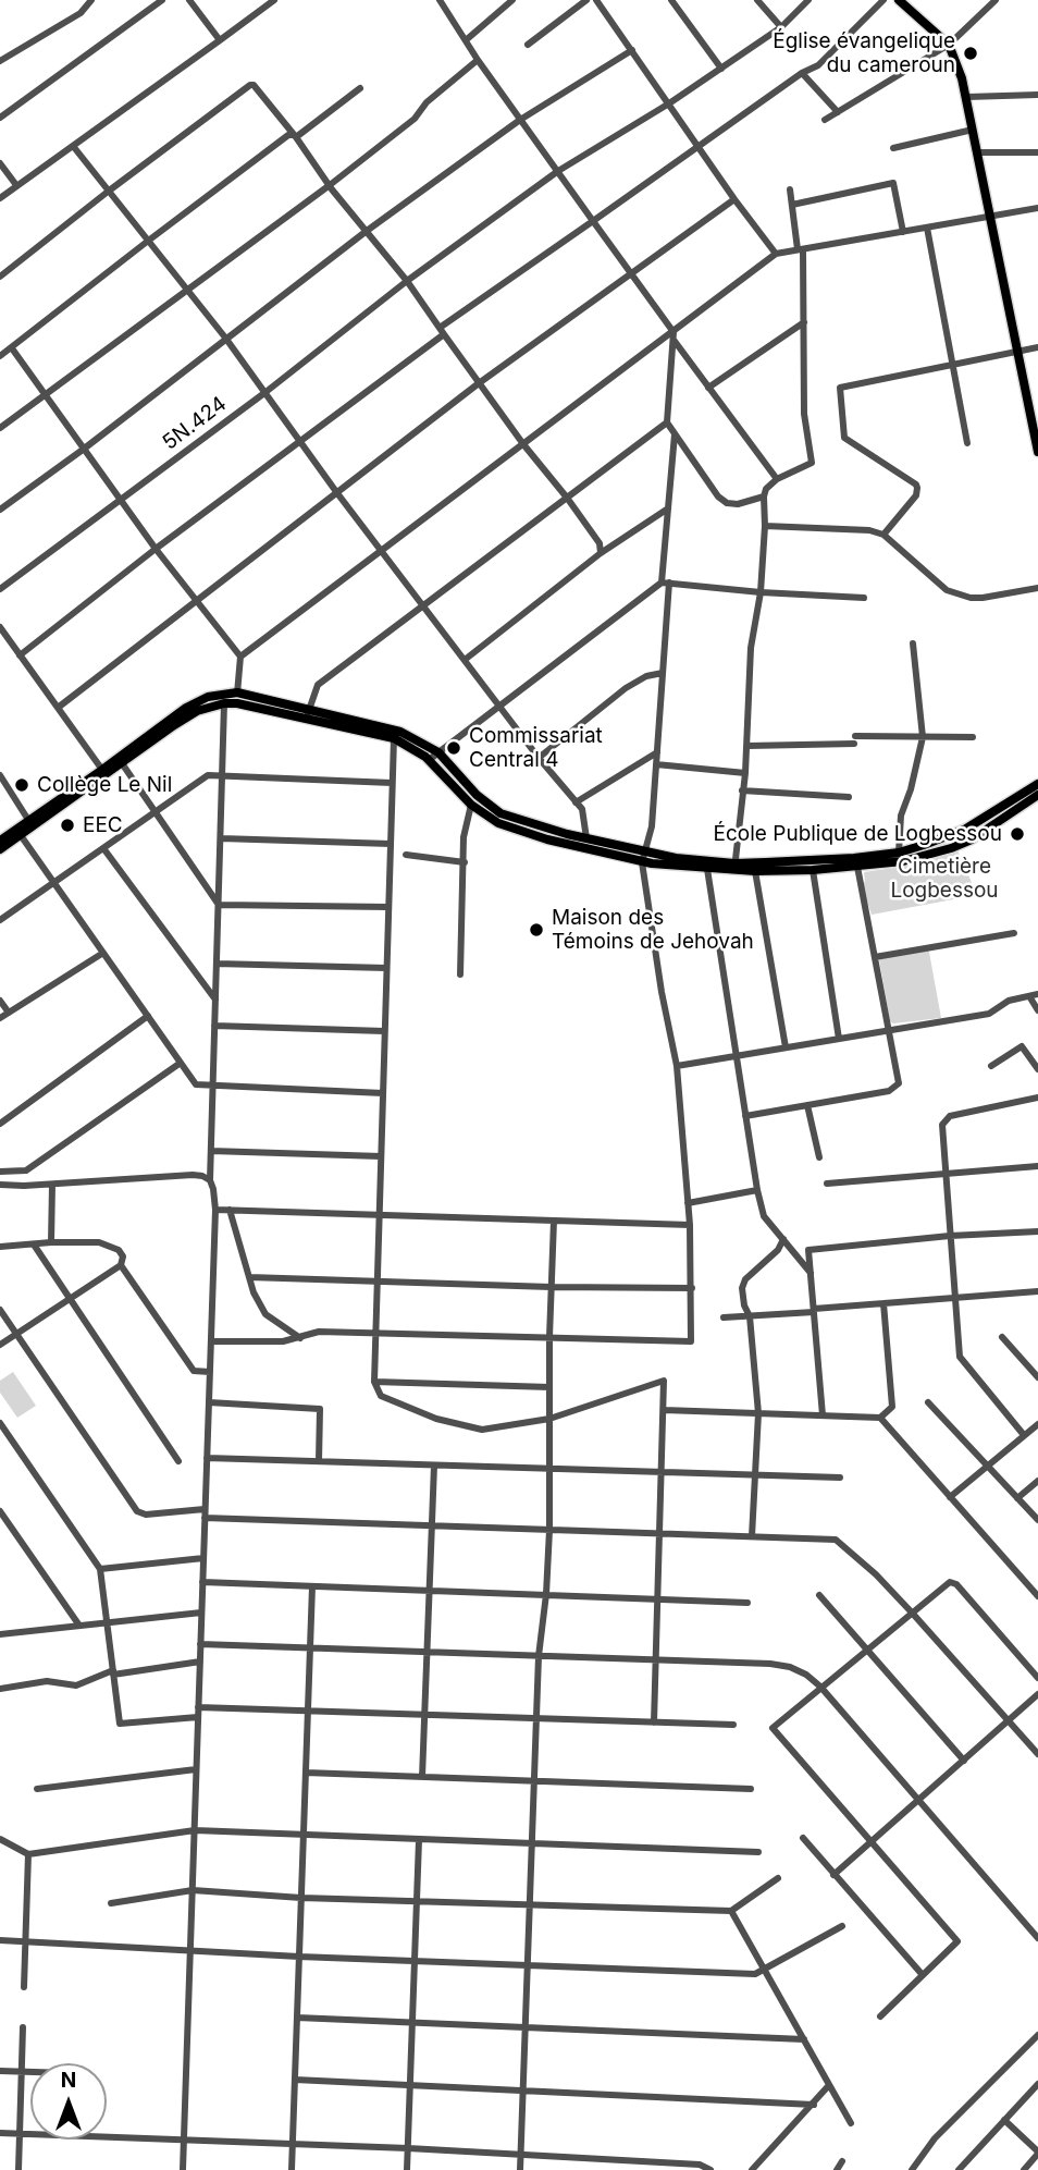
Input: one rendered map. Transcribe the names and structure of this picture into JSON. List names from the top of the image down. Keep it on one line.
{"streets":{"street":["5N.424"]},"parks":["Cimetière Logbessou"],"places":["Église évangelique du cameroun","Commissariat Central 4","Collège Le Nil","EEC","École Publique de Logbessou","Maison des Témoins de Jehovah"],"north":"top"}
